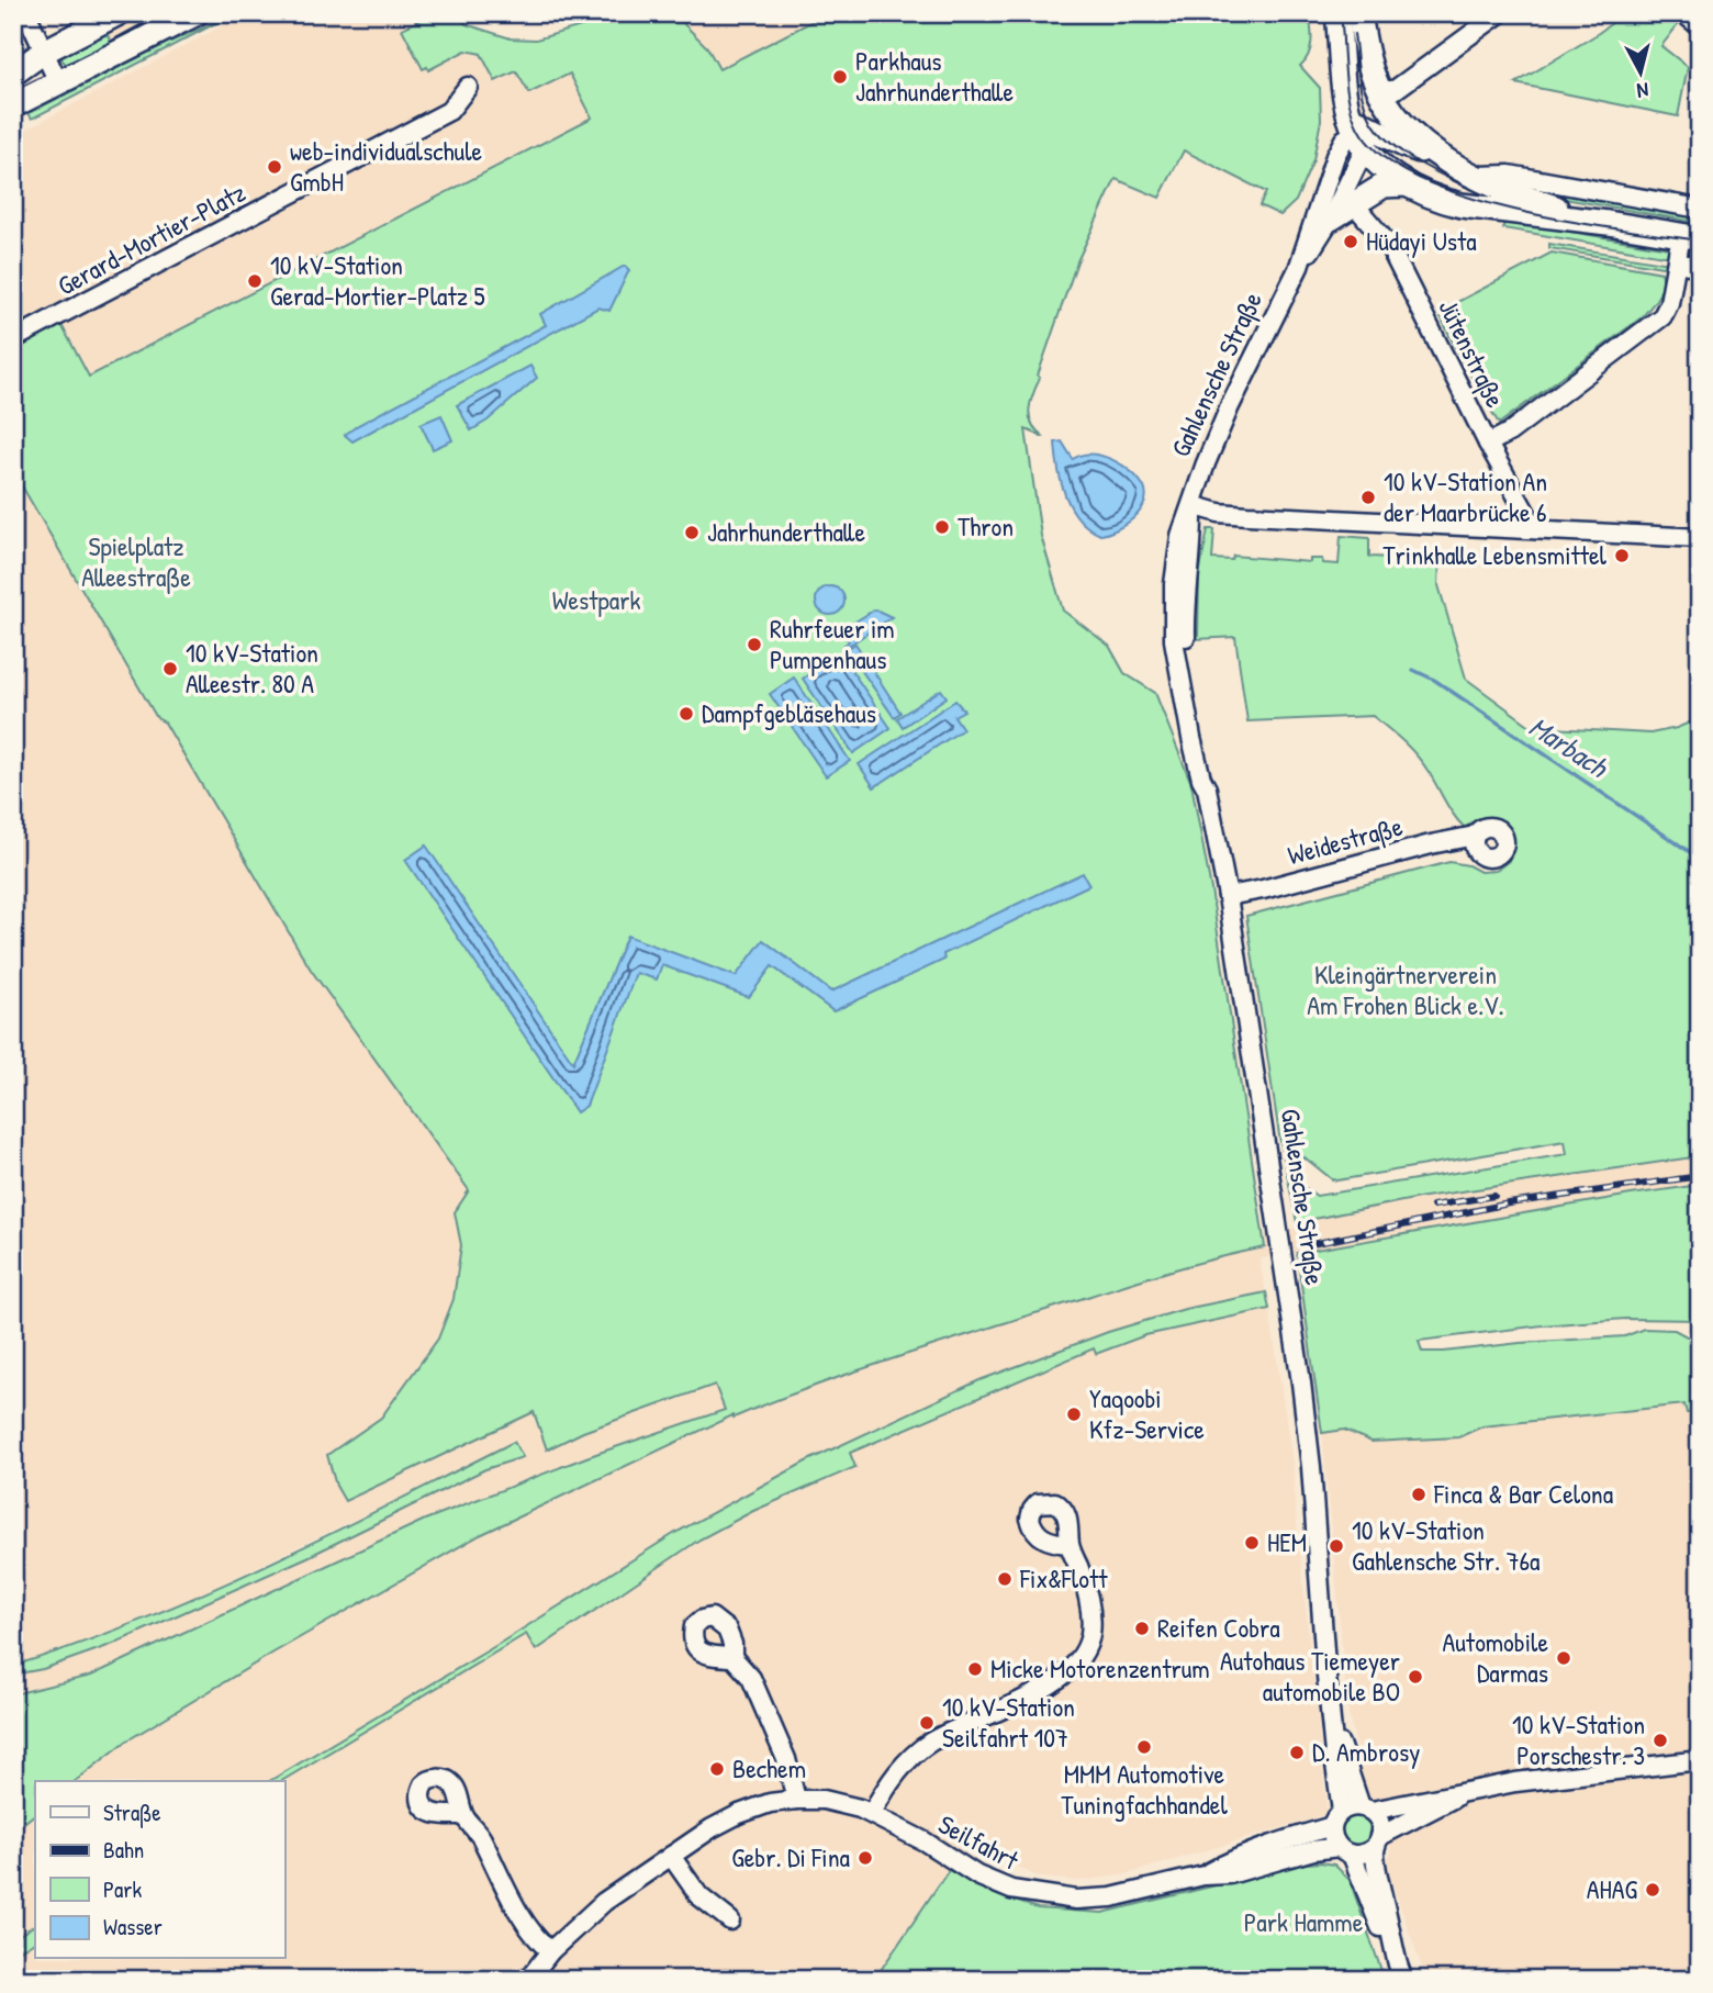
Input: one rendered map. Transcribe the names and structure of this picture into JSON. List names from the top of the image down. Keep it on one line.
{"streets":{"main road":["Gahlensche Straße"],"street":["Gerard-Mortier-Platz","Jütenstraße","Weidestraße","Seilfahrt"]},"crossings":[["Jütenstraße","Gahlensche Straße"],["Gahlensche Straße","Weidestraße"],["Gahlensche Straße","Seilfahrt"]],"water":["Marbach"],"parks":["Spielplatz Alleestraße","Westpark","Kleingärtnerverein Am Frohen Blick e.V.","Park Hamme"],"places":["Parkhaus Jahrhunderthalle","web-individualschule GmbH","Hüdayi Usta","10 kV-Station Gerad-Mortier-Platz 5","10 kV-Station An der Maarbrücke 6","Thron","Jahrhunderthalle","Trinkhalle Lebensmittel","Ruhrfeuer im Pumpenhaus","10 kV-Station Alleestr. 80 A","Dampfgebläsehaus","Yaqoobi Kfz-Service","Finca & Bar Celona","HEM","10 kV-Station Gahlensche Str. 76a","Fix&Flott","Reifen Cobra","Automobile Darmas","Micke Motorenzentrum","Autohaus Tiemeyer automobile BO","10 kV-Station Seilfahrt 107","10 kV-Station Porschestr. 3","MMM Automotive Tuningfachhandel","D. Ambrosy","Bechem","Gebr. Di Fina","AHAG"],"legend":["Straße","Bahn","Park","Wasser"],"north":"bottom"}
